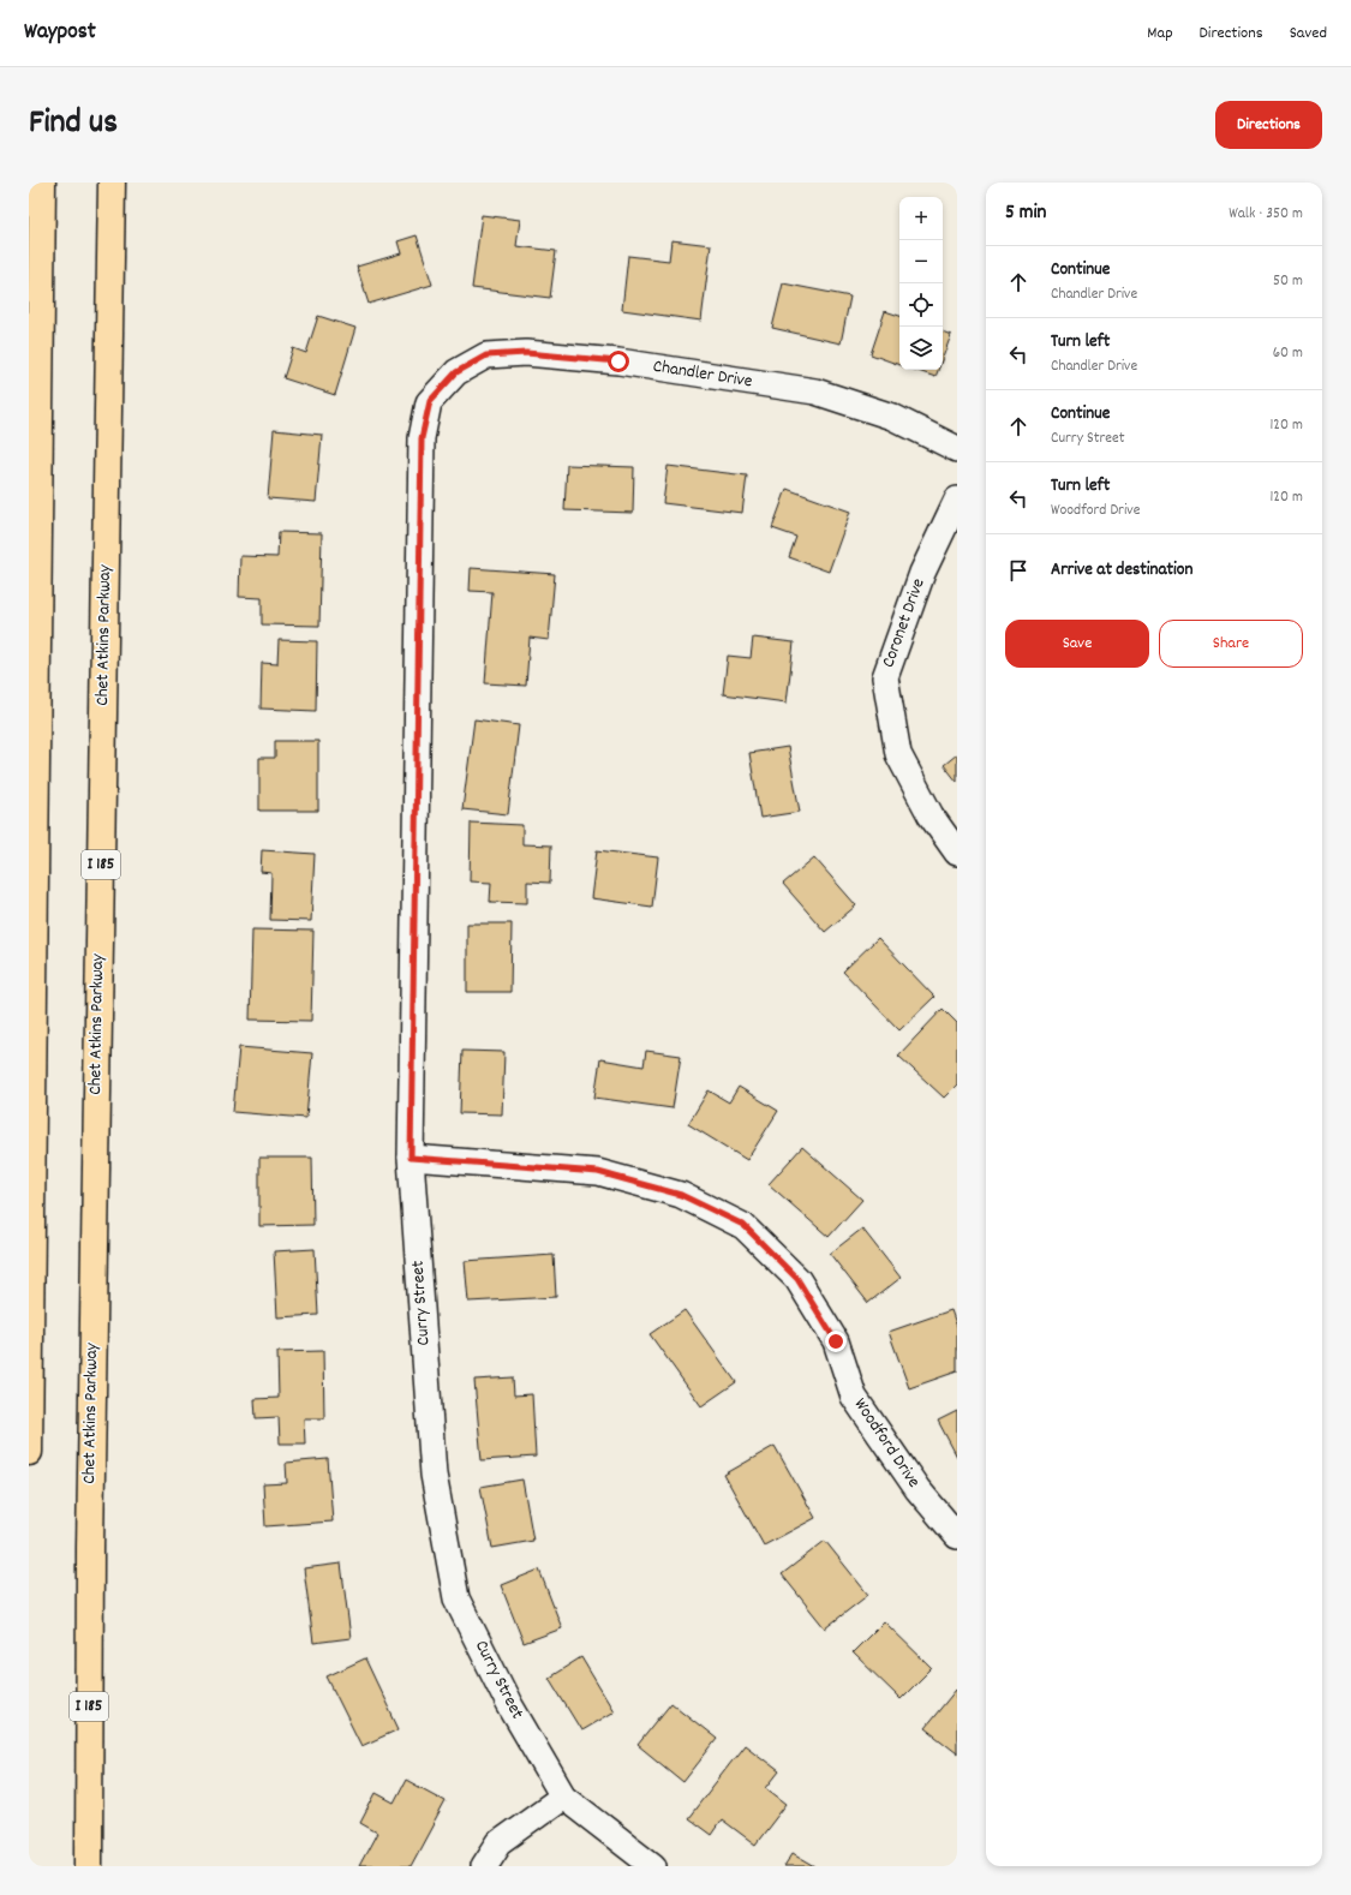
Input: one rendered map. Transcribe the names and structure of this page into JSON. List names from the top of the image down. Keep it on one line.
{"streets":{"highway":["Chet Atkins Parkway","I 185"],"street":["Chandler Drive","Coronet Drive","Curry Street","Woodford Drive"]},"crossings":[["Chandler Drive","Curry Street"],["Curry Street","Woodford Drive"]],"page":{"header":"Waypost","nav":["Map","Directions","Saved"],"title":"Find us","buttons":["Directions",["Save","Share"]],"heading":["5 min","Walk · 350 m"],"map_buttons":["+","−"],"list":[["Continue","Chandler Drive","50 m"],["Turn left","Chandler Drive","60 m"],["Continue","Curry Street","120 m"],["Turn left","Woodford Drive","120 m"],"Arrive at destination"]}}
